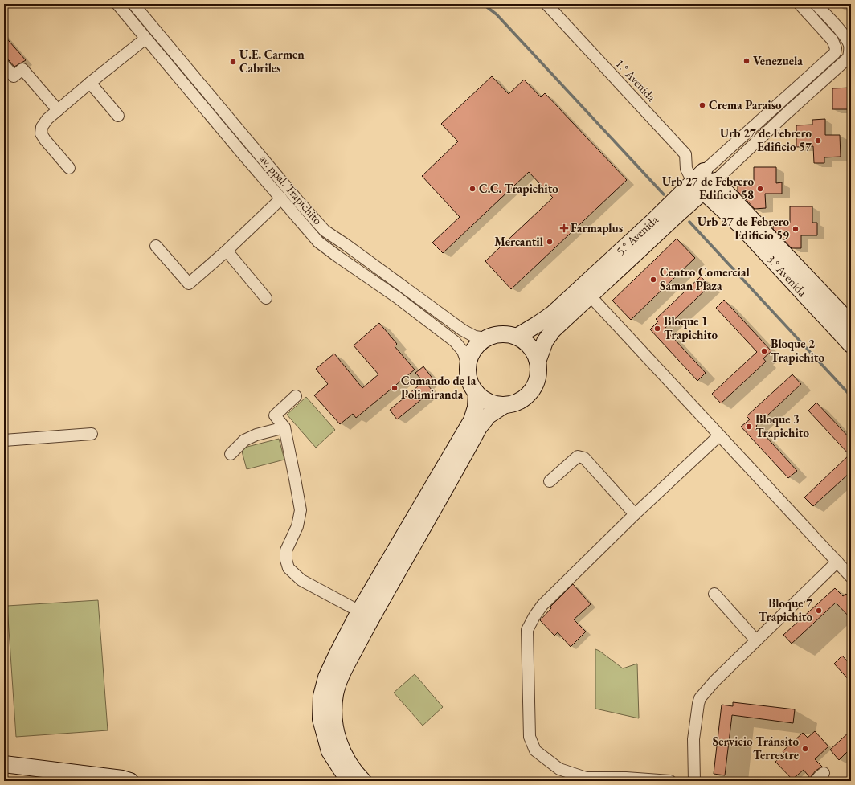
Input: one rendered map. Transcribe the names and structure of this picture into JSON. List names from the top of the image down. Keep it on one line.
{"streets":{"street":["1.° Avenida","av. ppal. Trapichito","5.° Avenida","3.° Avenida"]},"crossings":[["1.° Avenida","5.° Avenida"],["1.° Avenida","3.° Avenida"],["av. ppal. Trapichito","5.° Avenida"],["5.° Avenida","3.° Avenida"]],"places":{"other":["Venezuela","U.E. Carmen Cabriles","Crema Paraiso","Urb 27 de Febrero Edificio 57","C.C. Trapichito","Urb 27 de Febrero Edificio 58","Urb 27 de Febrero Edificio 59","Mercantil","Centro Comercial Saman Plaza","Bloque 1 Trapichito","Bloque 2 Trapichito","Comando de la Polimiranda","Bloque 3 Trapichito","Bloque 7 Trapichito","Servicio Tránsito Terrestre"],"health":["Farmaplus"]}}
